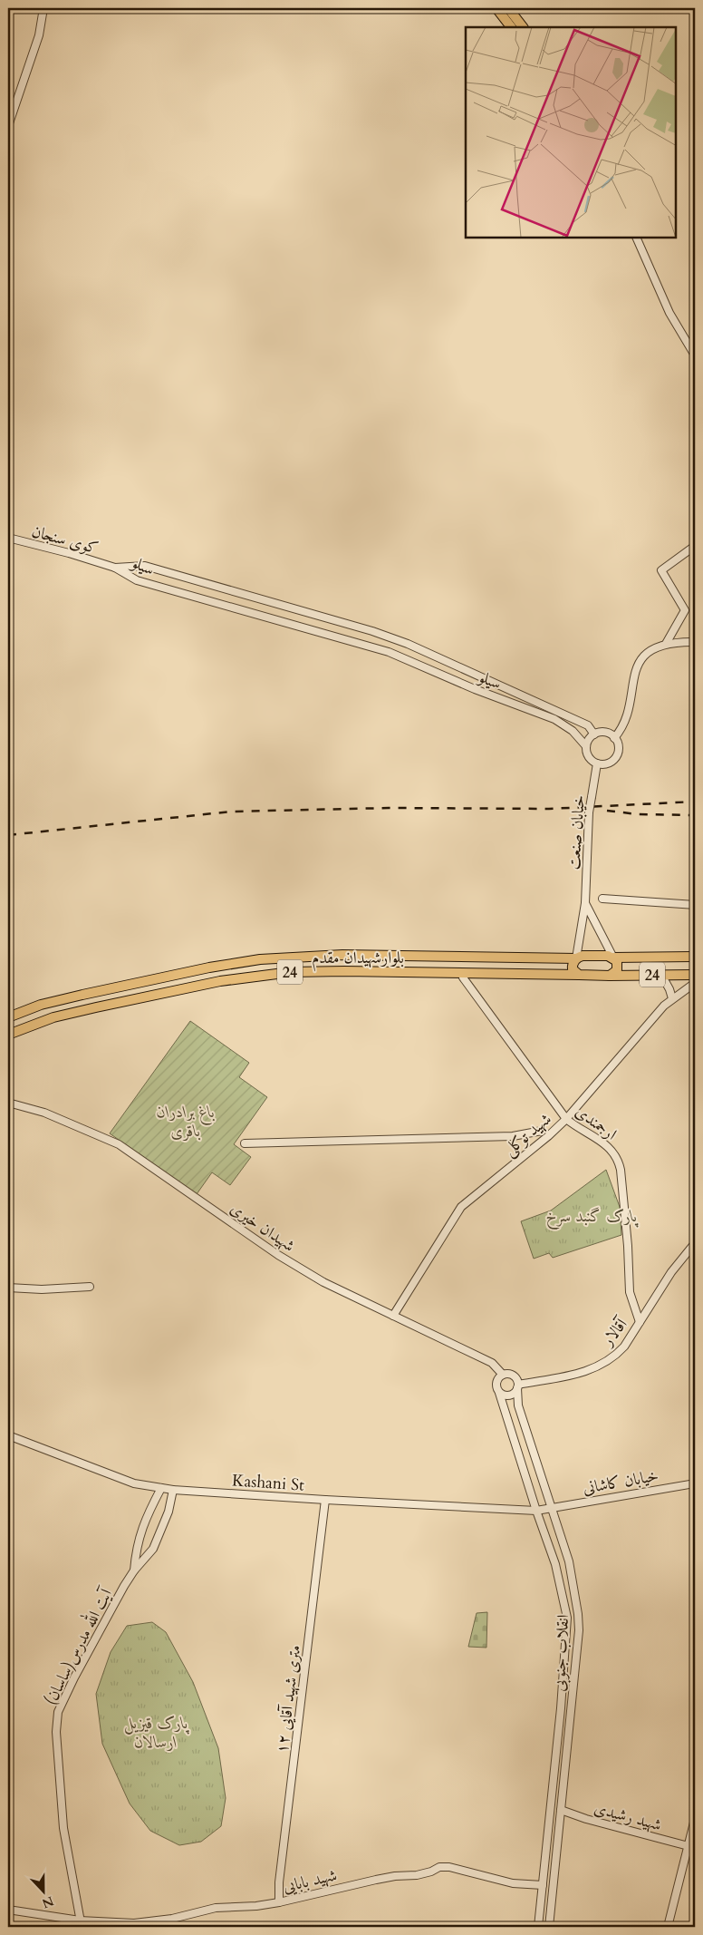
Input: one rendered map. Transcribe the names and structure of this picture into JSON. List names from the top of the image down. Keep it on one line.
{"streets":{"main road":["بلوارشهیدان مقدم","24"],"street":["کوی سنجان","سیلو","خیابان صنعت","ارجمندی","شهید توکلی","شهیدان خیری","آقالار","خیابان کاشانی","Kashani St","آیت الله مدرس(ساسان)","انقلاب جنوبی","۱۲ متری شهید آقایی","شهید رشیدی","شهید بابایی"]},"crossings":[["کوی سنجان","سیلو"],["سیلو","خیابان صنعت"],["خیابان صنعت","بلوارشهیدان مقدم"],["خیابان صنعت","24"],["بلوارشهیدان مقدم","24"],["بلوارشهیدان مقدم","ارجمندی"],["ارجمندی","شهید توکلی"],["ارجمندی","آقالار"],["شهید توکلی","شهیدان خیری"],["شهیدان خیری","آقالار"],["شهیدان خیری","انقلاب جنوبی"],["آقالار","انقلاب جنوبی"],["خیابان کاشانی","Kashani St"],["خیابان کاشانی","انقلاب جنوبی"],["Kashani St","آیت الله مدرس(ساسان)"],["Kashani St","انقلاب جنوبی"],["Kashani St","۱۲ متری شهید آقایی"],["آیت الله مدرس(ساسان)","شهید بابایی"],["انقلاب جنوبی","شهید رشیدی"],["انقلاب جنوبی","شهید بابایی"],["۱۲ متری شهید آقایی","شهید بابایی"]],"parks":["باغ برادران باقری","پارک گنبد سرخ","پارک قیزیل ارسالان"],"north":"bottom"}
